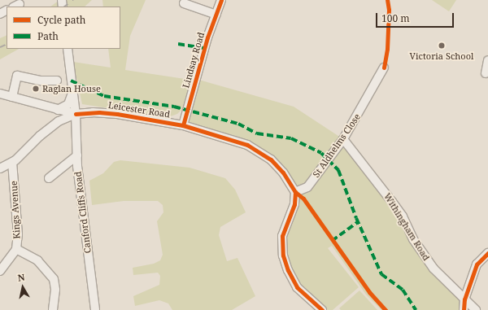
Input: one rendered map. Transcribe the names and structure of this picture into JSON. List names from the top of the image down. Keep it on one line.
{"streets":{"street":["Lindsay Road","Leicester Road","St Aldhelms Close","Kings Avenue","Canford Cliffs Road","Withingham Road"]},"crossings":[["Lindsay Road","Leicester Road"],["Leicester Road","St Aldhelms Close"],["Leicester Road","Canford Cliffs Road"],["St Aldhelms Close","Withingham Road"]],"places":["Victoria School","Raglan House"],"legend":["Cycle path","Path"],"scale_bar":"100 m","north":"top"}
